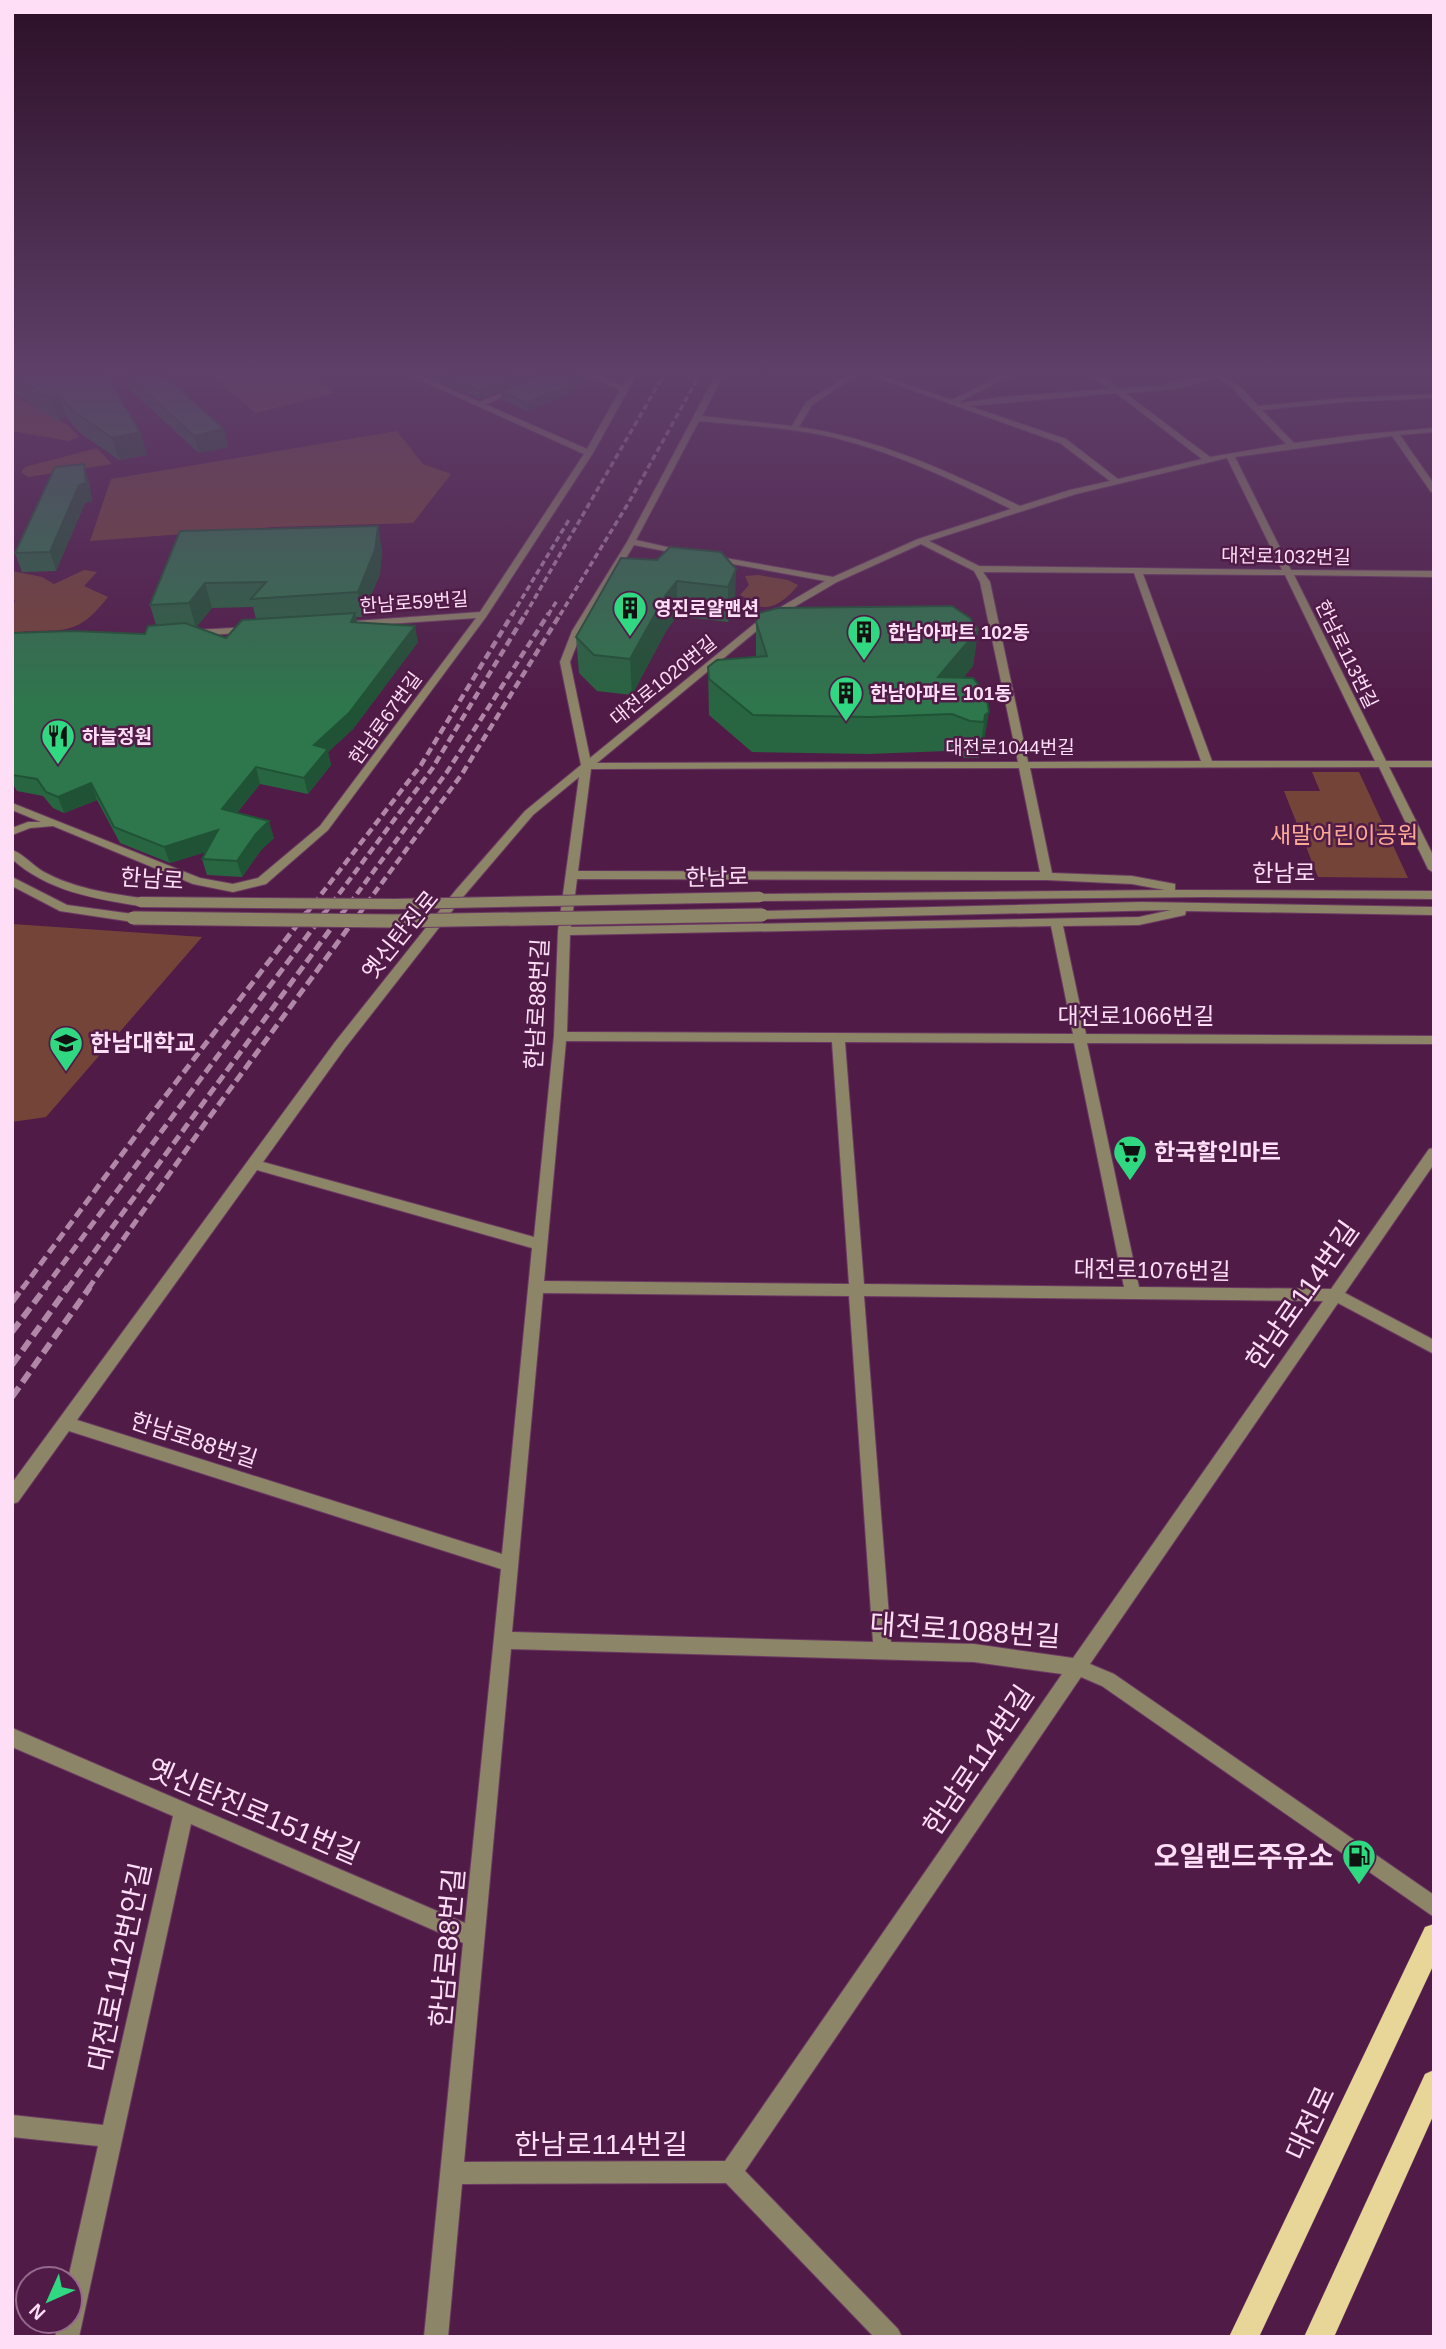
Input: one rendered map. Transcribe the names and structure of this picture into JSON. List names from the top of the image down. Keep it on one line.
{"streets":{"main road":["대전로"],"street":["대전로1032번길","한남로59번길","한남로113번길","대전로1020번길","한남로67번길","대전로1044번길","한남로","옛신탄진로","한남로88번길","대전로1066번길","대전로1076번길","한남로114번길","대전로1088번길","옛신탄진로151번길","대전로1112번안길"]},"crossings":[["대전로1032번길","한남로113번길"],["대전로1032번길","대전로1020번길"],["한남로59번길","한남로67번길"],["한남로113번길","대전로1044번길"],["대전로1020번길","대전로1044번길"],["대전로1020번길","옛신탄진로"],["대전로1020번길","한남로88번길"],["대전로1044번길","옛신탄진로"],["대전로1044번길","한남로88번길"],["옛신탄진로","한남로88번길"],["한남로88번길","대전로1066번길"],["한남로88번길","대전로1076번길"],["한남로88번길","한남로114번길"],["한남로88번길","대전로1088번길"],["한남로88번길","옛신탄진로151번길"],["대전로1076번길","한남로114번길"],["한남로114번길","대전로1088번길"],["옛신탄진로151번길","대전로1112번안길"]],"parks":["새말어린이공원"],"places":{"building":["영진로얄맨션","한남아파트 102동","한남아파트 101동"],"restaurant":["하늘정원"],"school or university":["한남대학교"],"supermarket":["한국할인마트"],"fuel station":["오일랜드주유소"]},"north":"bottom left"}
